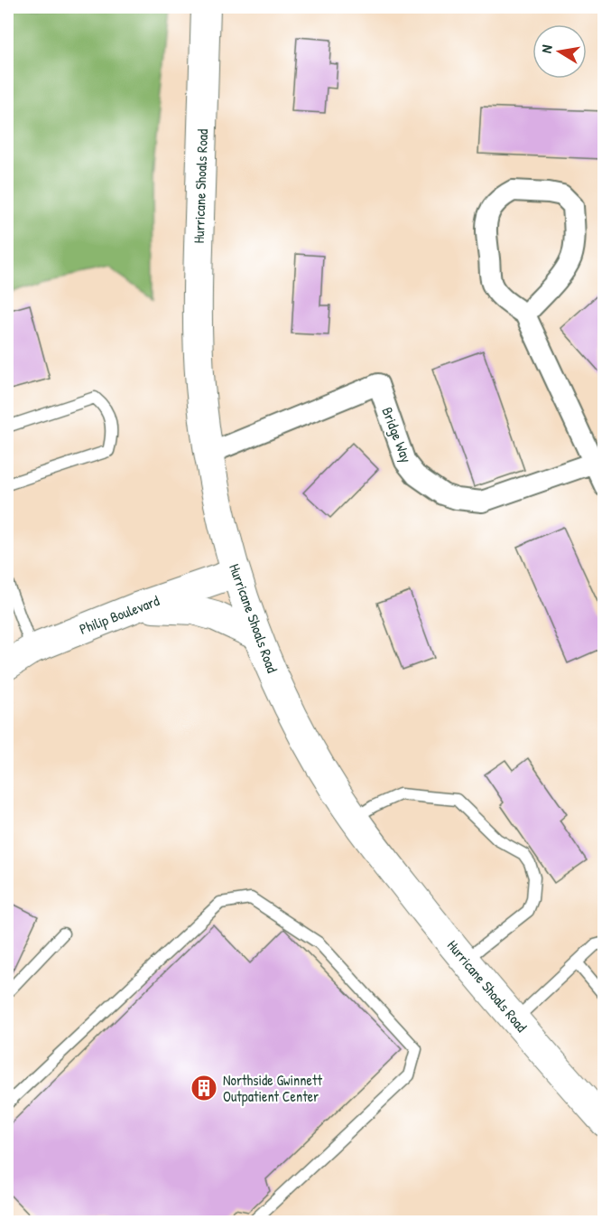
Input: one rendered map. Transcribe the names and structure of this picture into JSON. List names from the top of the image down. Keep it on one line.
{"streets":{"street":["Hurricane Shoals Road","Bridge Way","Philip Boulevard"]},"crossings":[["Hurricane Shoals Road","Bridge Way"],["Hurricane Shoals Road","Philip Boulevard"]],"places":{"building":["Northside Gwinnett Outpatient Center"]},"north":"left"}
